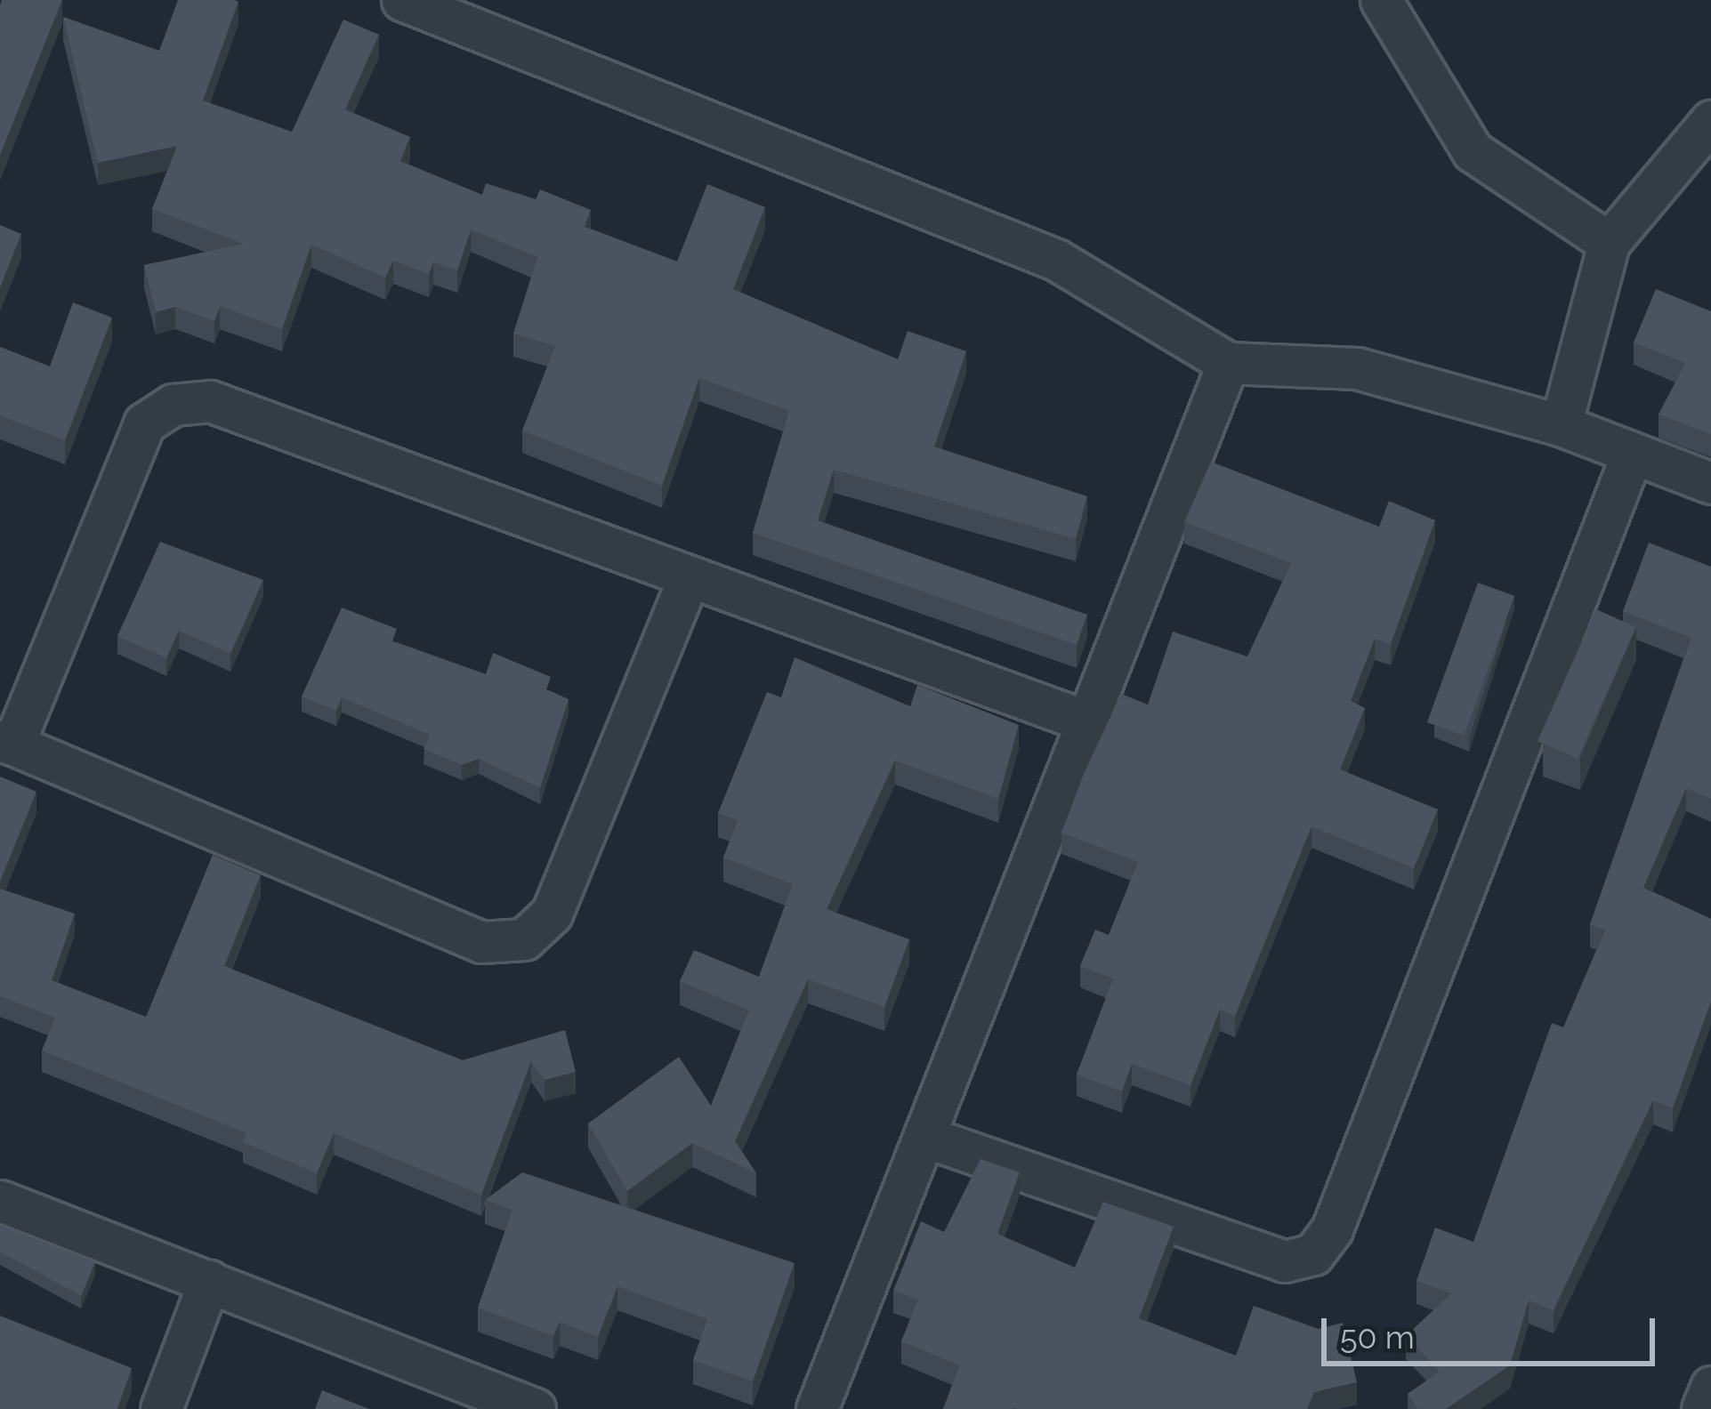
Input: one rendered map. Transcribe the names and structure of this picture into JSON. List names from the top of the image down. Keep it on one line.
{"scale_bar":"50 m"}
